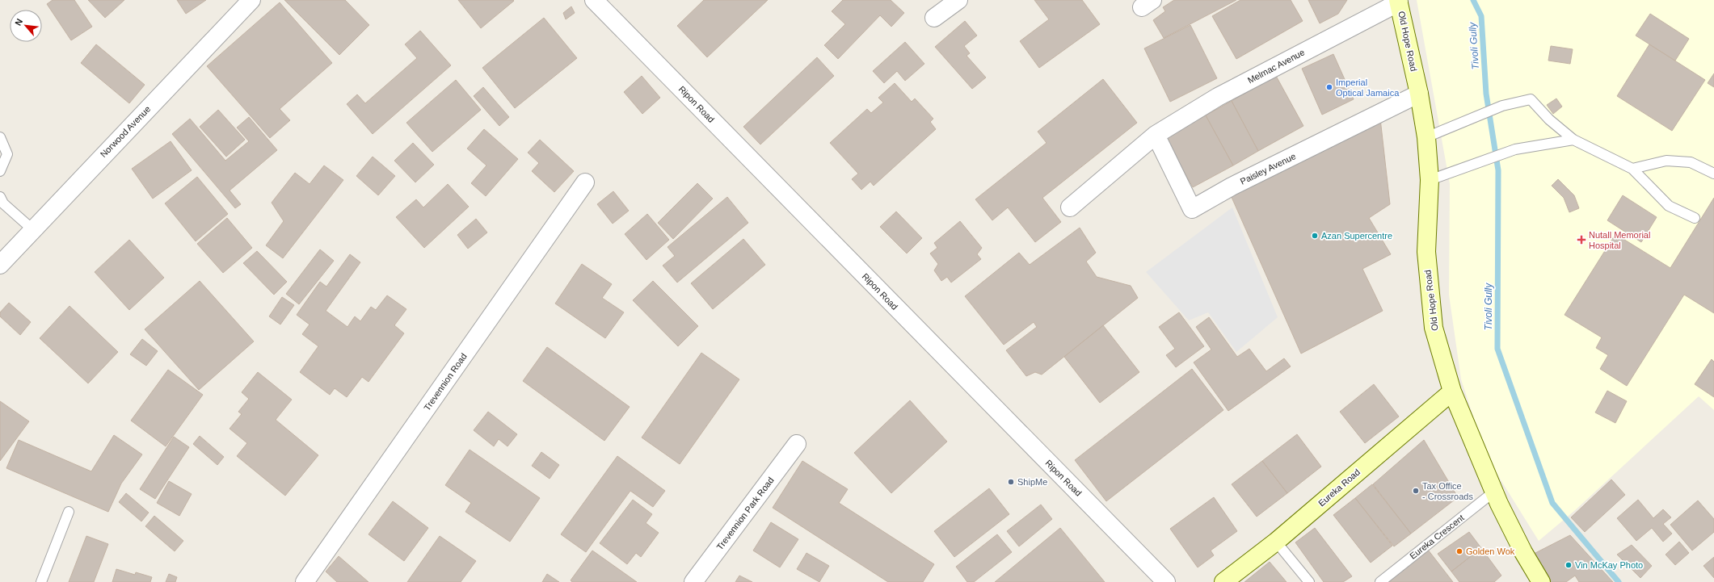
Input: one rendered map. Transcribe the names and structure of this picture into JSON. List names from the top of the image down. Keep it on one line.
{"streets":{"main road":["Old Hope Road","Eureka Road"],"street":["Melmac Avenue","Ripon Road","Norwood Avenue","Paisley Avenue","Trevennion Road","Trevennion Park Road"],"lane":["Eureka Crescent"]},"crossings":[["Old Hope Road","Melmac Avenue"],["Old Hope Road","Paisley Avenue"],["Old Hope Road","Eureka Road"],["Old Hope Road","Eureka Crescent"],["Melmac Avenue","Paisley Avenue"]],"water":["Tivoli Gully"],"places":{"other":["Imperial Optical Jamaica","Azan Supercentre","ShipMe","Tax Office - Crossroads","Golden Wok","Vin McKay Photo"],"health":["Nutall Memorial Hospital"]},"north":"top left"}
